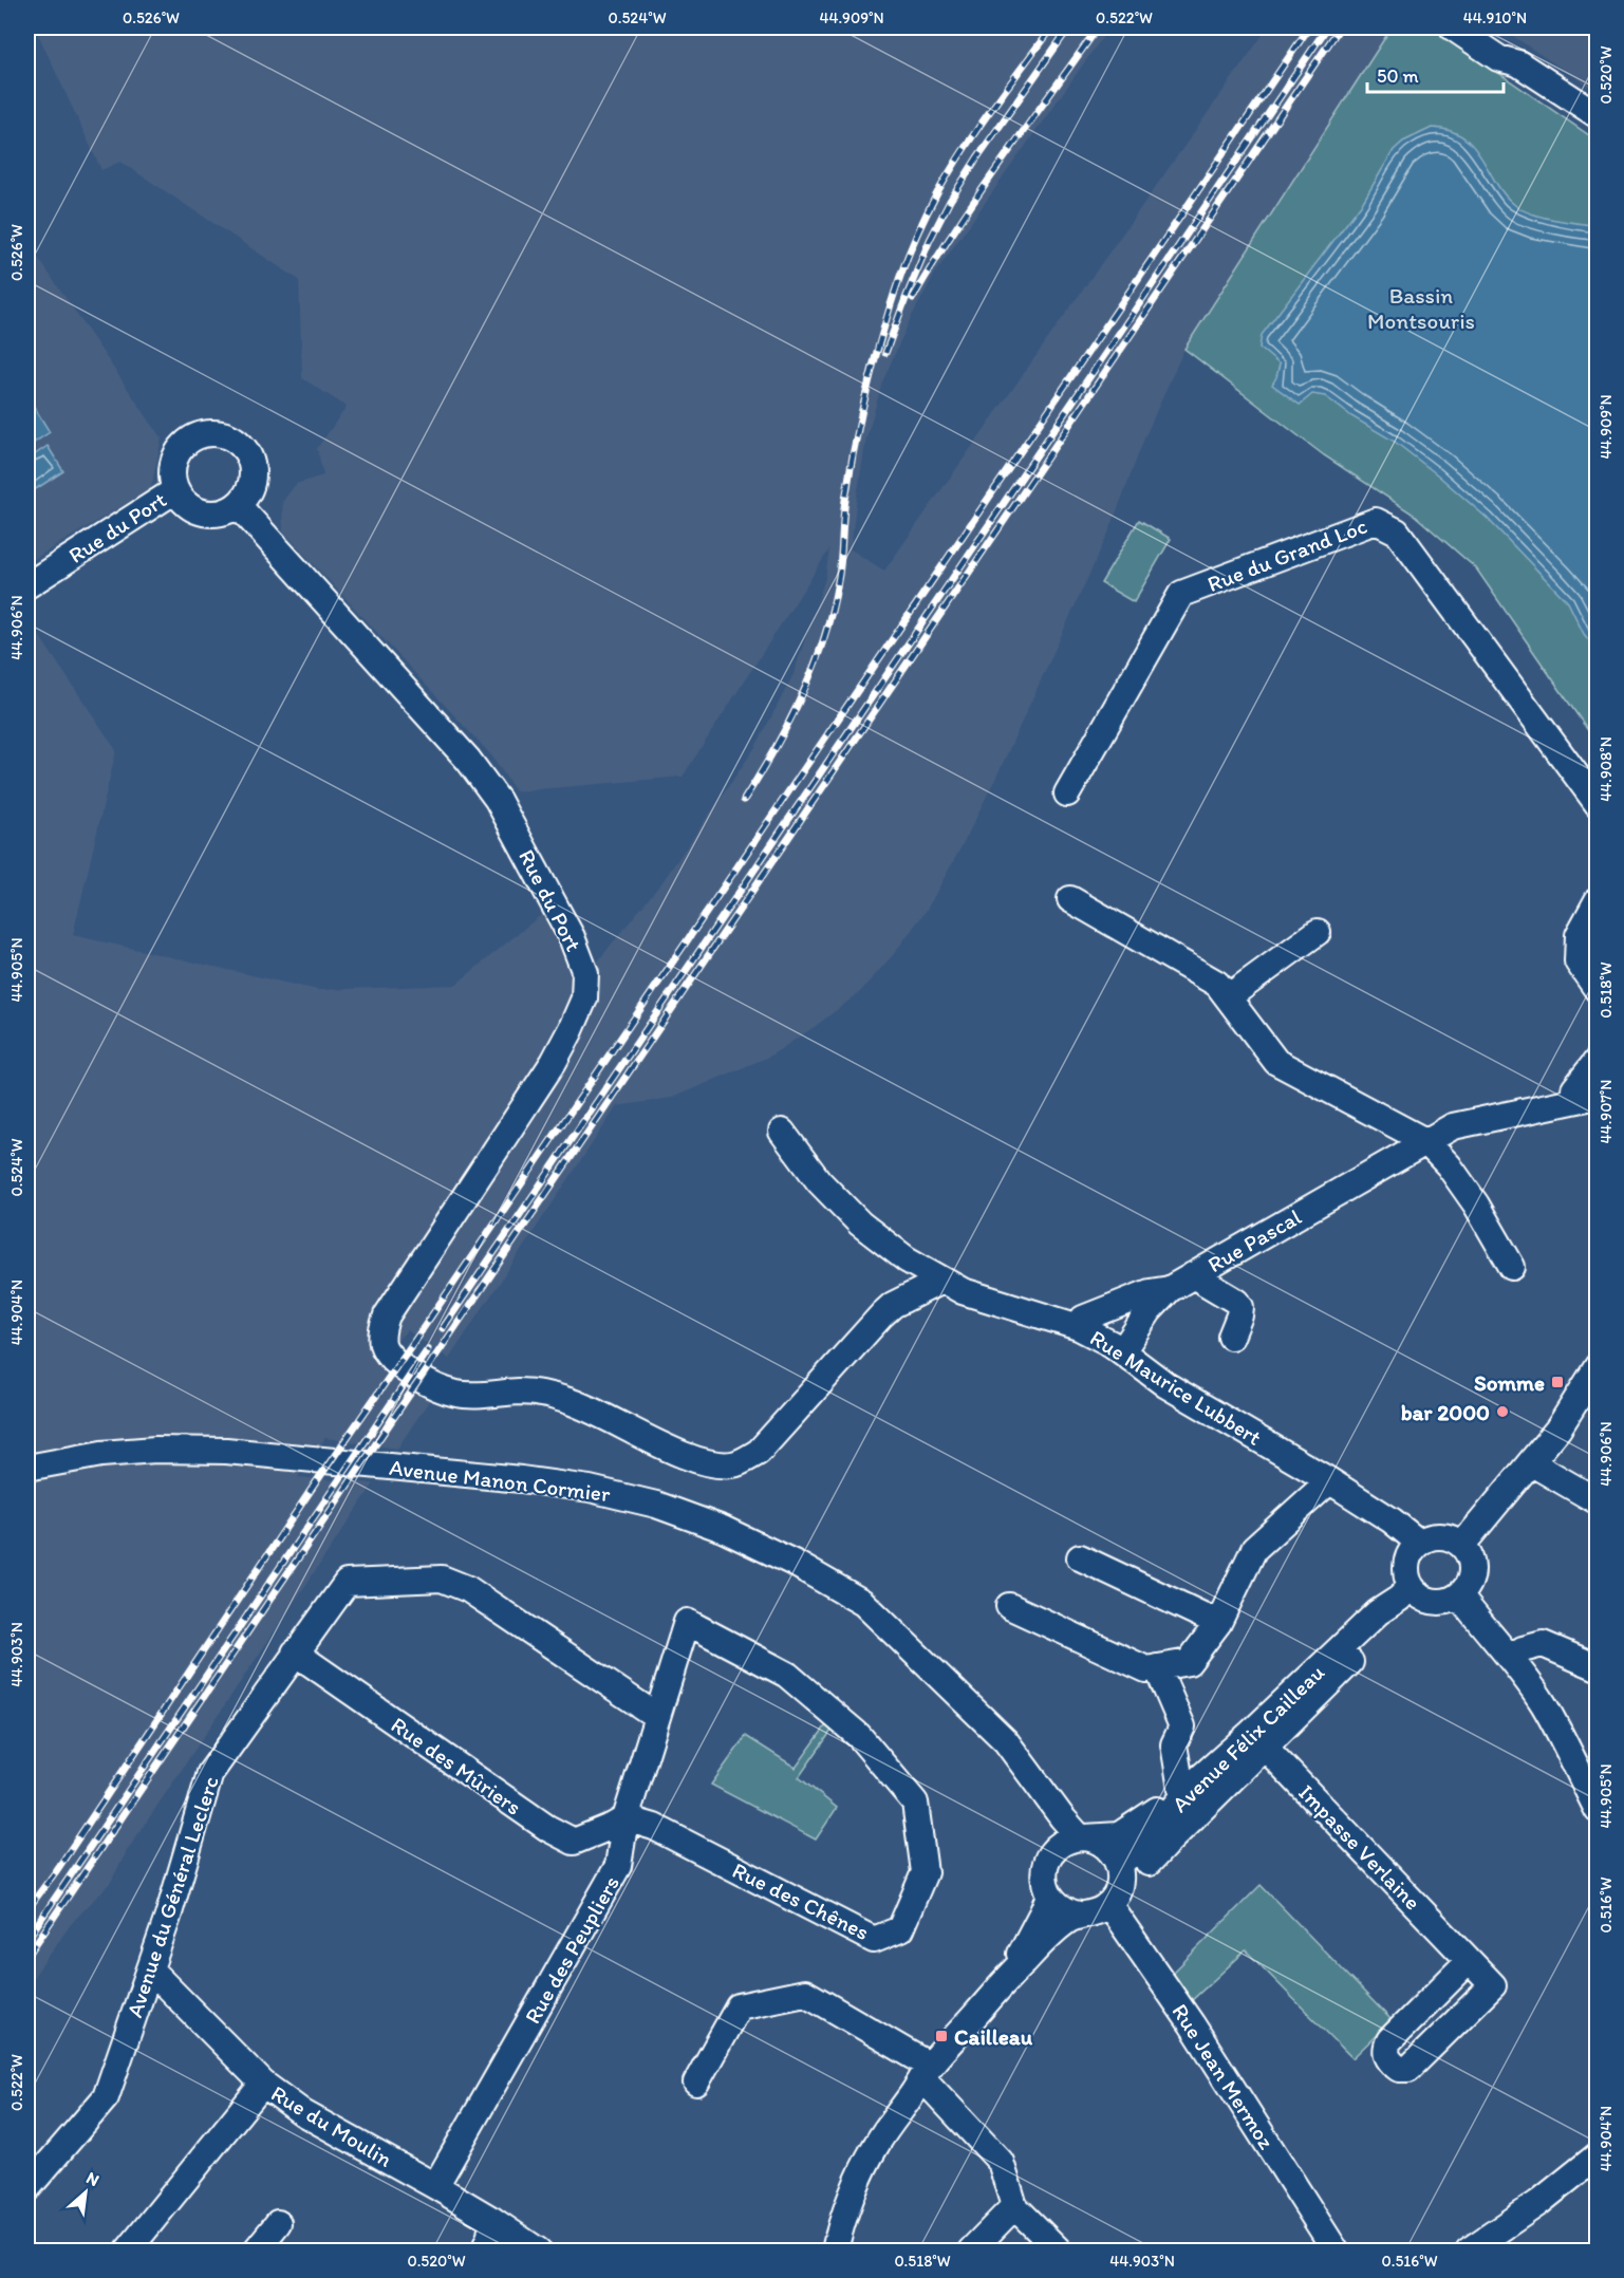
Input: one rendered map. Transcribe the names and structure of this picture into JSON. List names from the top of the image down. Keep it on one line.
{"streets":{"street":["Rue du Port","Rue du Grand Loc","Rue Pascal","Rue Maurice Lubbert","Avenue Manon Cormier","Avenue Félix Cailleau","Rue des Mûriers","Impasse Verlaine","Avenue du Général Leclerc","Rue des Chênes","Rue des Peupliers","Rue Jean Mermoz","Rue du Moulin"]},"crossings":[["Rue du Port","Rue Maurice Lubbert"],["Rue Pascal","Rue Maurice Lubbert"],["Rue Maurice Lubbert","Avenue Félix Cailleau"],["Avenue Manon Cormier","Avenue Félix Cailleau"],["Avenue Manon Cormier","Rue Jean Mermoz"],["Avenue Félix Cailleau","Impasse Verlaine"],["Avenue Félix Cailleau","Rue Jean Mermoz"],["Rue des Mûriers","Avenue du Général Leclerc"],["Rue des Mûriers","Rue des Chênes"],["Rue des Mûriers","Rue des Peupliers"],["Avenue du Général Leclerc","Rue des Peupliers"],["Avenue du Général Leclerc","Rue du Moulin"],["Rue des Chênes","Rue des Peupliers"],["Rue des Peupliers","Rue du Moulin"]],"parks":["Bassin Montsouris"],"places":{"transit":["Somme","Cailleau"],"other":["bar 2000"]},"scale_bar":"50 m","north":"top right","coordinates":["0.526°W","0.524°W","44.909°N","0.522°W","44.910°N","0.520°W","44.906°N","44.908°N","44.905°N","0.518°W","44.907°N","44.904°N","44.903°N","0.516°W"]}
